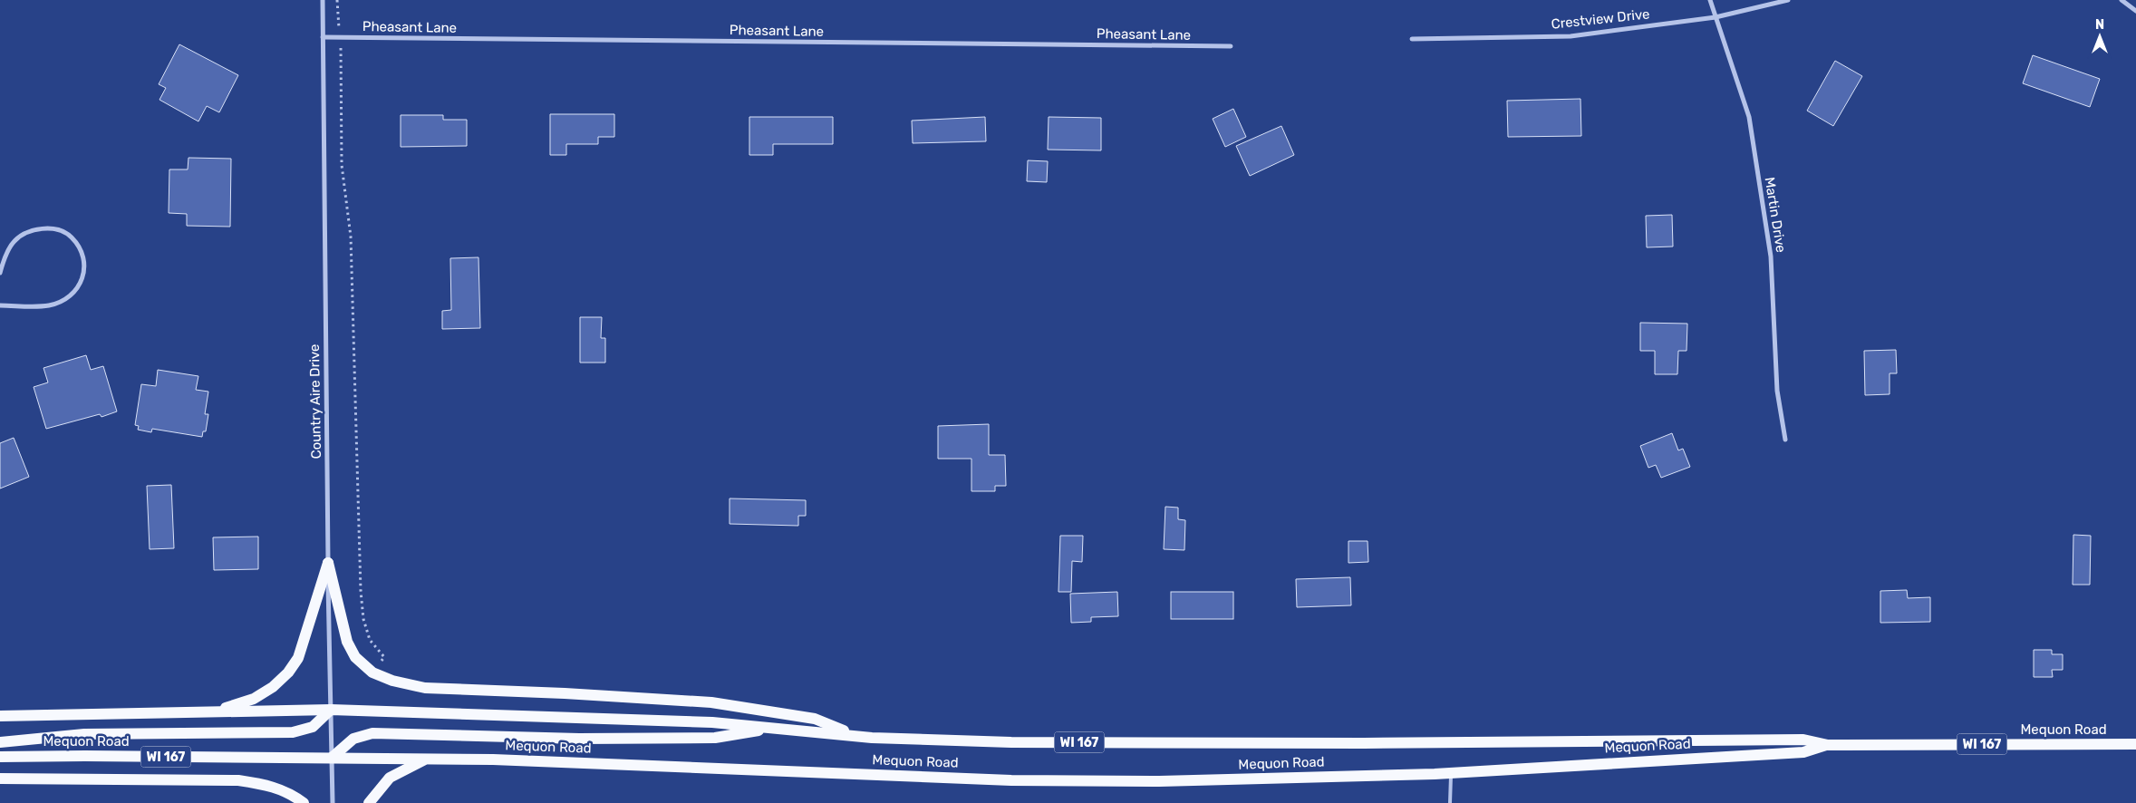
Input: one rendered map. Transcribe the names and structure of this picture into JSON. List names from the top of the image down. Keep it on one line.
{"streets":{"main road":["Mequon Road","WI 167"],"street":["Crestview Drive","Pheasant Lane","Martin Drive","Country Aire Drive"]},"crossings":[["Crestview Drive","Martin Drive"],["Pheasant Lane","Country Aire Drive"],["Country Aire Drive","Mequon Road"]],"north":"top"}
